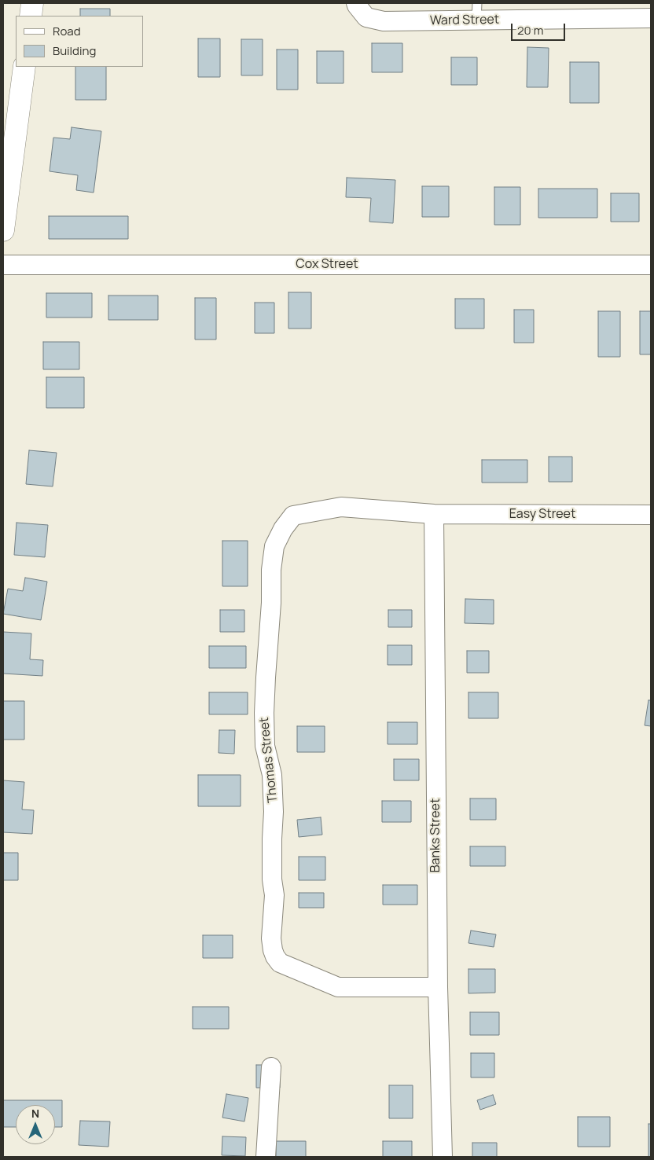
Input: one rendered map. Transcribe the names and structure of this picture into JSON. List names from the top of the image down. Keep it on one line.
{"streets":{"street":["Ward Street","Cox Street","Easy Street","Thomas Street","Banks Street"]},"crossings":[["Easy Street","Thomas Street"],["Easy Street","Banks Street"],["Thomas Street","Banks Street"]],"legend":["Road","Building"],"scale_bar":"20 m","north":"top"}
